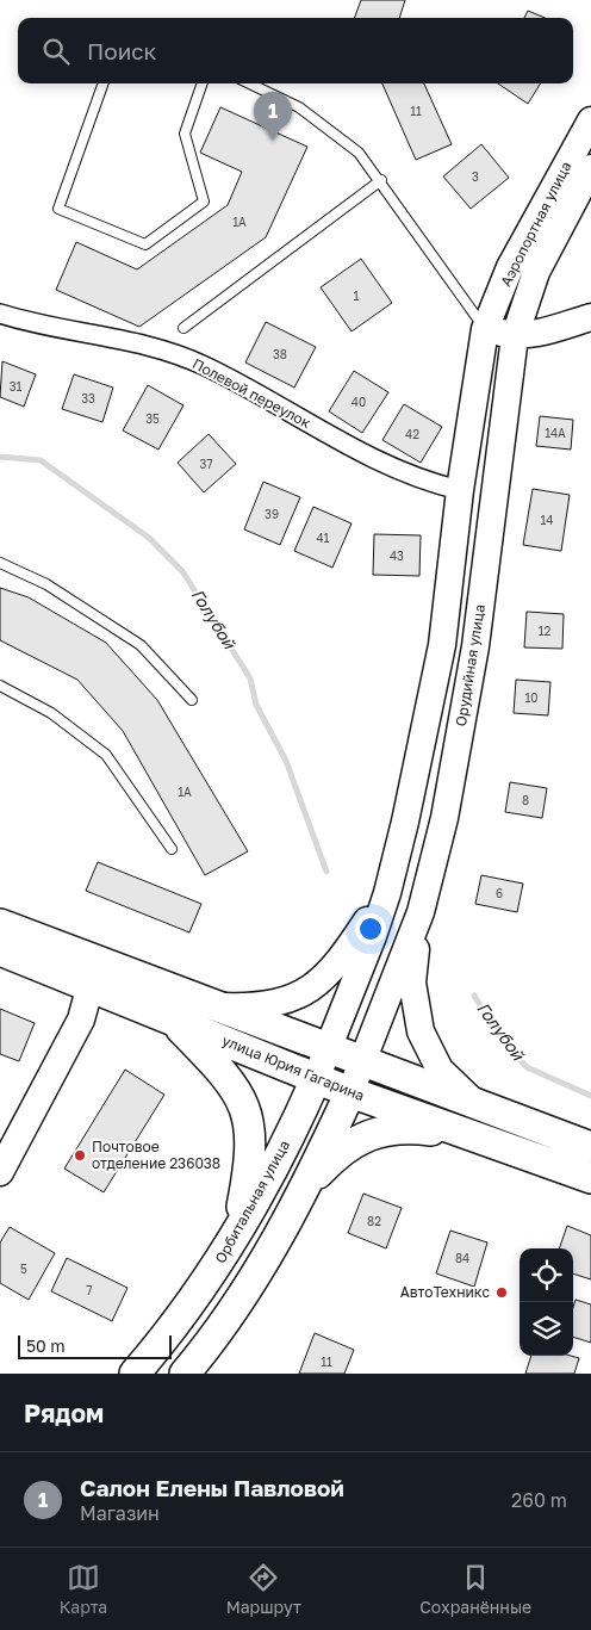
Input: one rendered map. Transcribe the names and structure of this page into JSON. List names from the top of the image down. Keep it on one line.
{"streets":{"main road":["Аэропортная улица","Орудийная улица","улица Юрия Гагарина","Орбитальная улица"],"street":["Полевой переулок"]},"crossings":[["Аэропортная улица","Орудийная улица"],["Орудийная улица","улица Юрия Гагарина"],["улица Юрия Гагарина","Орбитальная улица"]],"water":["Голубой"],"places":["Почтовое отделение 236038","АвтоТехникс"],"house_numbers":["11","3","1А","1","38","31","33","40","35","14А","42","37","39","14","41","43","12","10","1А","8","6","82","84","5","7","11"],"scale_bar":"50 m","page":{"search":"Поиск","pins":"1","scale":"50 m","heading":"Рядом","list":[{"mark":"1","name":"Салон Елены Павловой","note":"Магазин","value":"260 m"}],"nav":["Карта","Маршрут","Сохранённые"]}}
